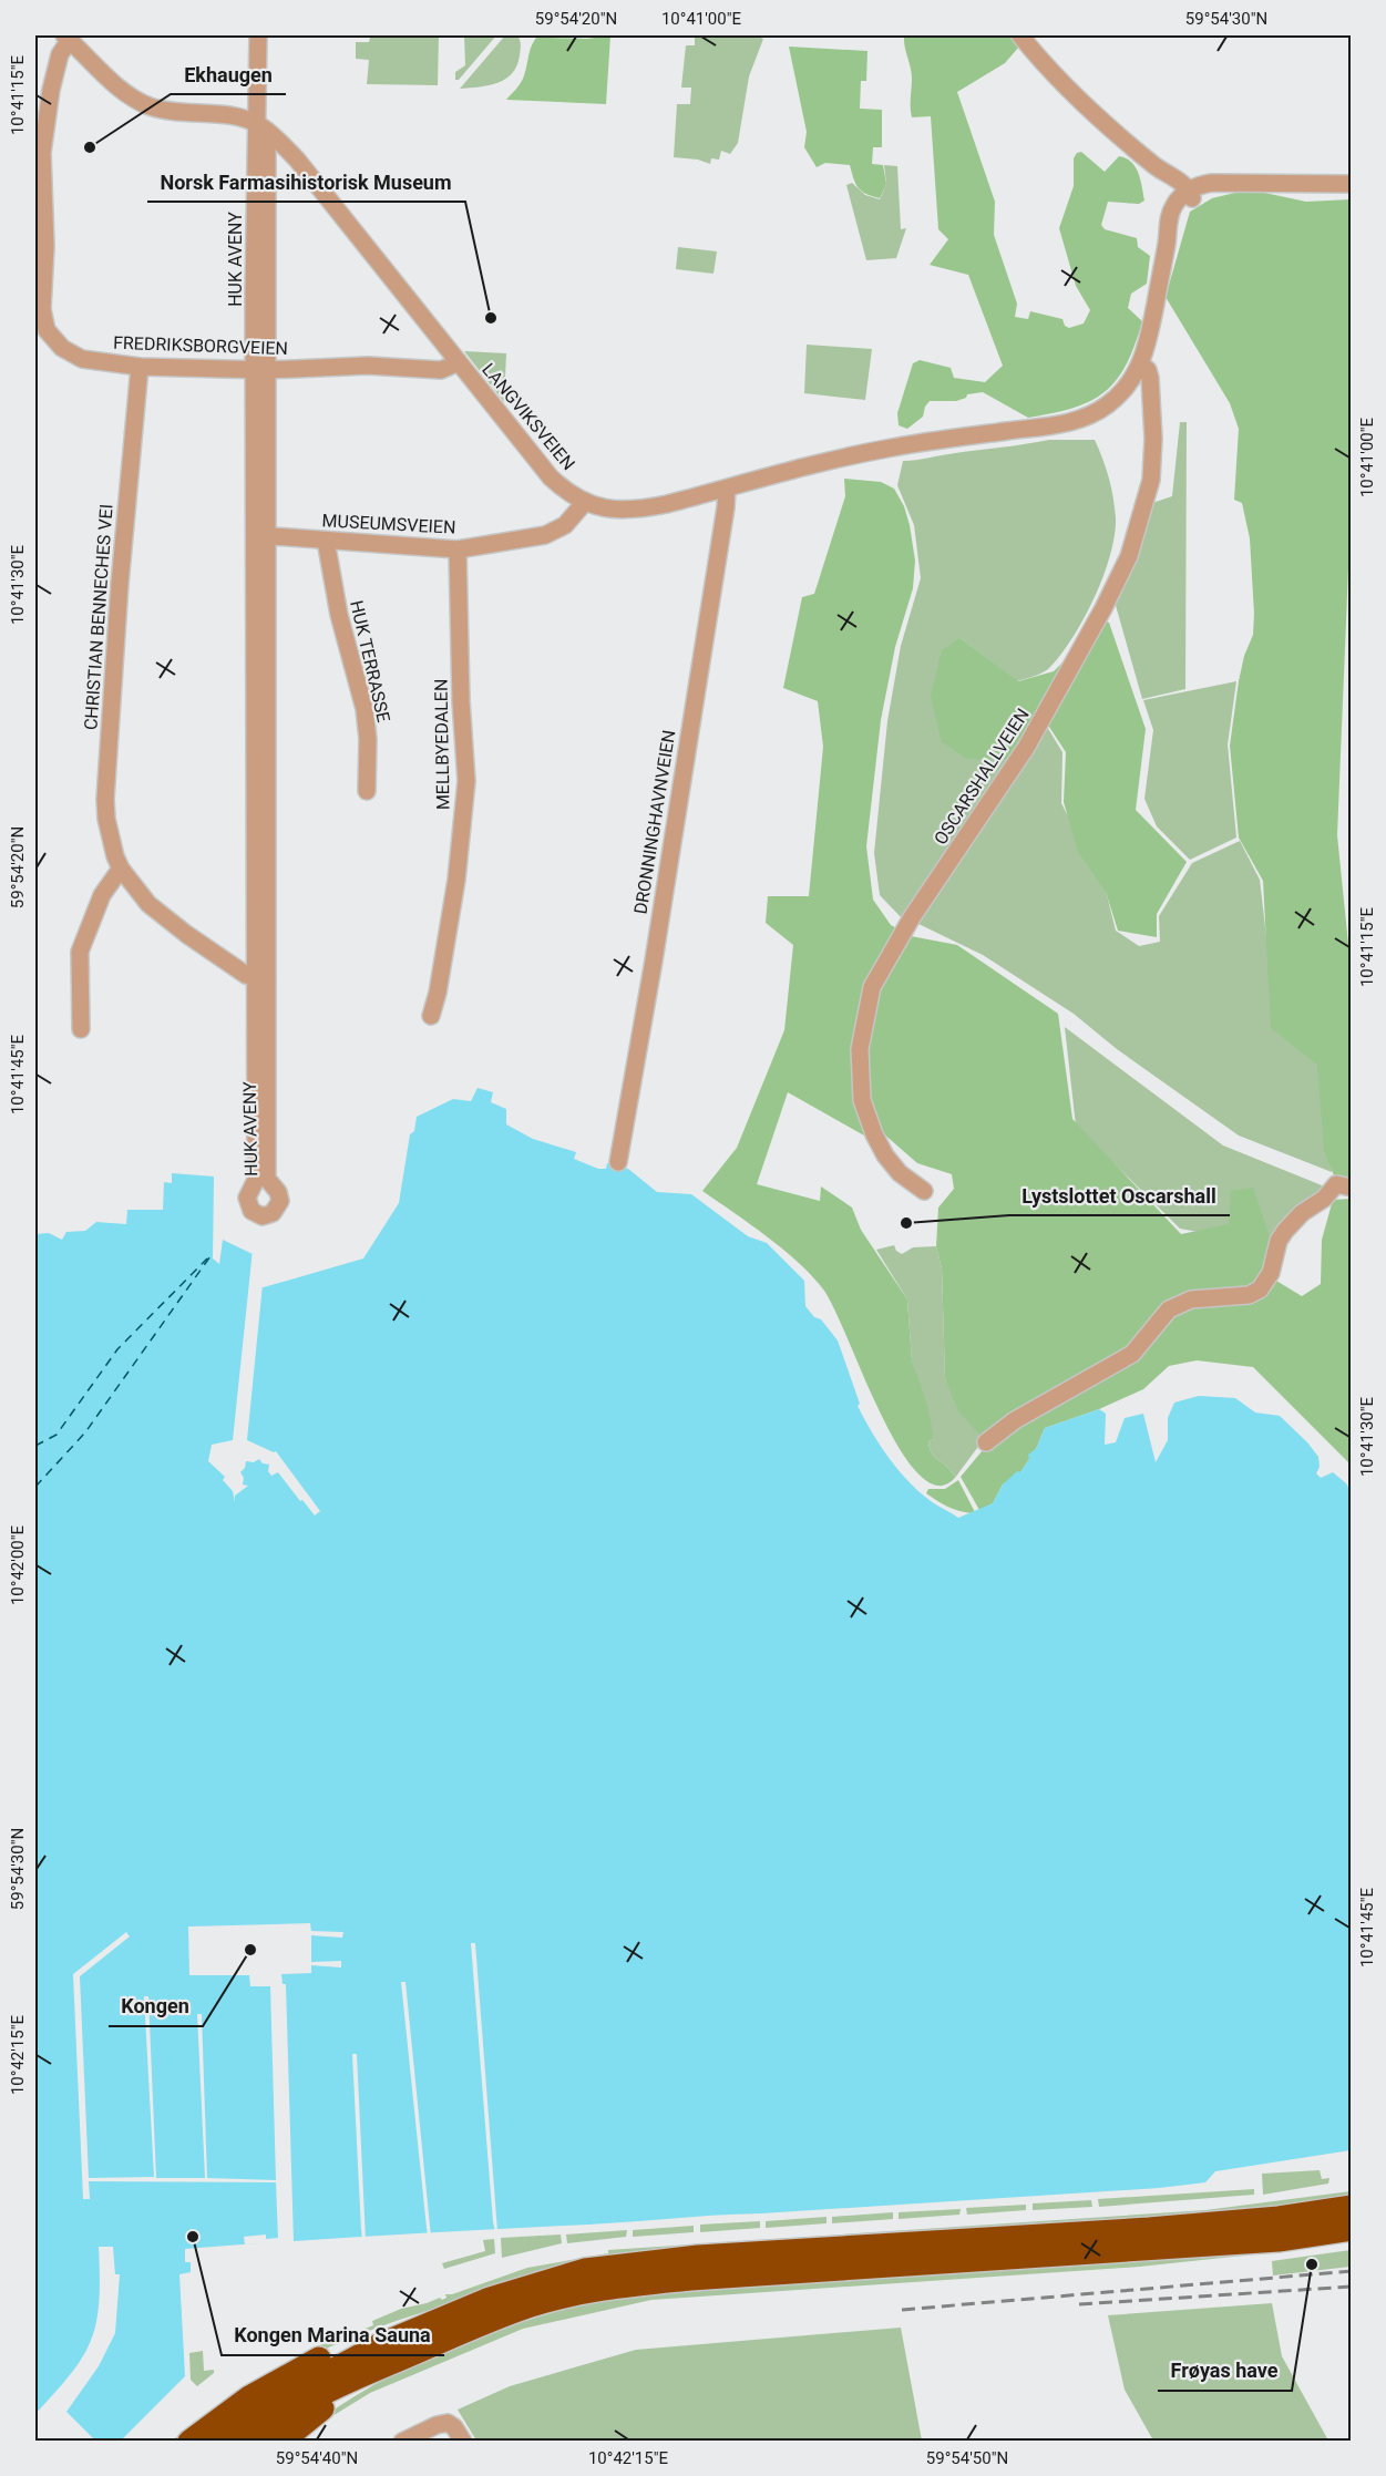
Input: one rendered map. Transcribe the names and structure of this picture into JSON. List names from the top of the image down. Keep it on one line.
{"streets":{"street":["HUK AVENY","FREDRIKSBORGVEIEN","LANGVIKSVEIEN","MUSEUMSVEIEN","CHRISTIAN BENNECHES VEI","HUK TERRASSE","MELLBYEDALEN","OSCARSHALLVEIEN","DRONNINGHAVNVEIEN"]},"crossings":[["HUK AVENY","FREDRIKSBORGVEIEN"],["HUK AVENY","LANGVIKSVEIEN"],["HUK AVENY","MUSEUMSVEIEN"],["HUK AVENY","CHRISTIAN BENNECHES VEI"],["FREDRIKSBORGVEIEN","LANGVIKSVEIEN"],["FREDRIKSBORGVEIEN","CHRISTIAN BENNECHES VEI"],["LANGVIKSVEIEN","MUSEUMSVEIEN"],["LANGVIKSVEIEN","OSCARSHALLVEIEN"],["LANGVIKSVEIEN","DRONNINGHAVNVEIEN"],["MUSEUMSVEIEN","HUK TERRASSE"],["MUSEUMSVEIEN","MELLBYEDALEN"]],"places":["Ekhaugen","Norsk Farmasihistorisk Museum","Lystslottet Oscarshall","Kongen","Kongen Marina Sauna","Frøyas have"],"coordinates":["59°54'20\"N","10°41'00\"E","59°54'30\"N","10°41'15\"E","10°41'30\"E","10°41'45\"E","10°42'00\"E","10°42'15\"E","59°54'40\"N","59°54'50\"N"]}
